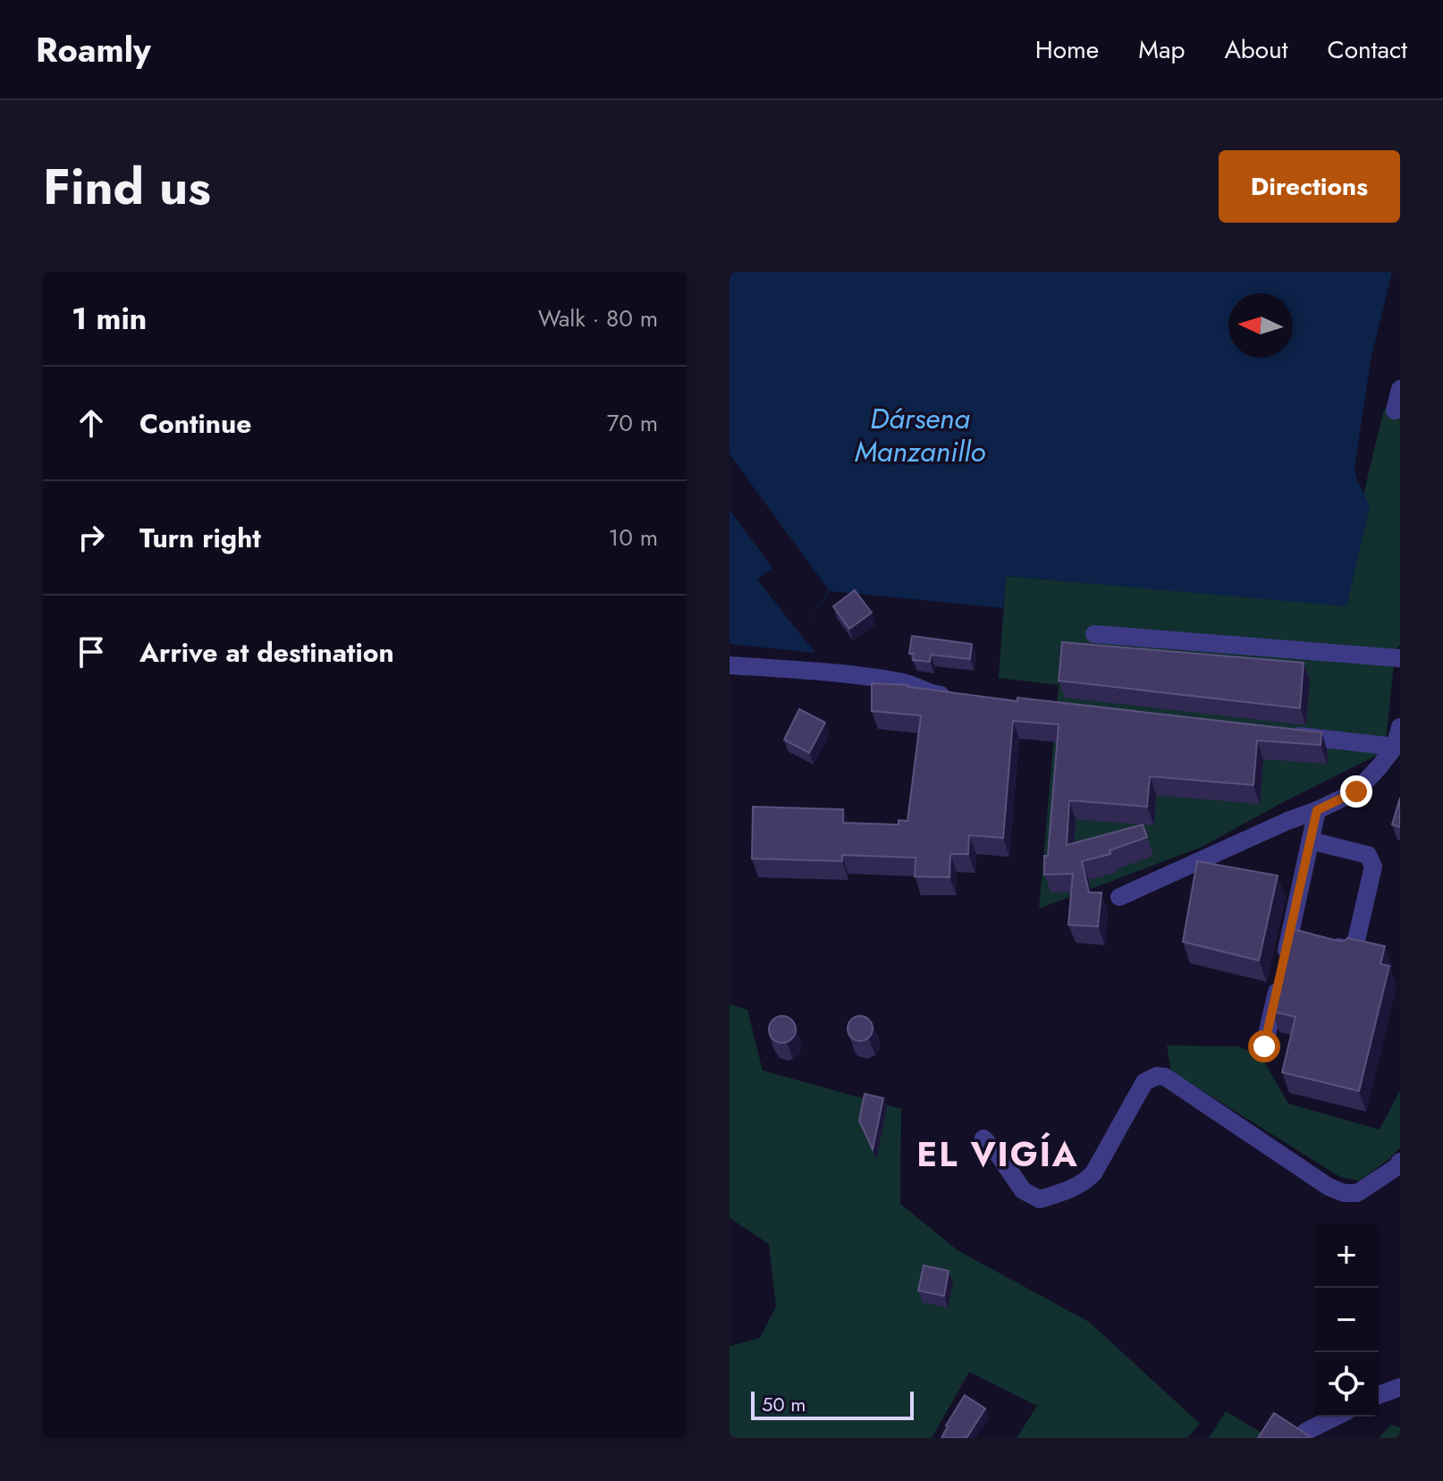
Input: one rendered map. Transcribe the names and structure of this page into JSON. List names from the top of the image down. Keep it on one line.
{"districts":["EL VIGÍA"],"water":["Dársena Manzanillo"],"scale_bar":"50 m","north":"left","page":{"header":"Roamly","nav":["Home","Map","About","Contact"],"title":"Find us","buttons":"Directions","heading":["1 min","Walk · 80 m"],"list":[["Continue","70 m"],["Turn right","10 m"],"Arrive at destination"],"map_buttons":["+","−"],"scale":"50 m"}}
